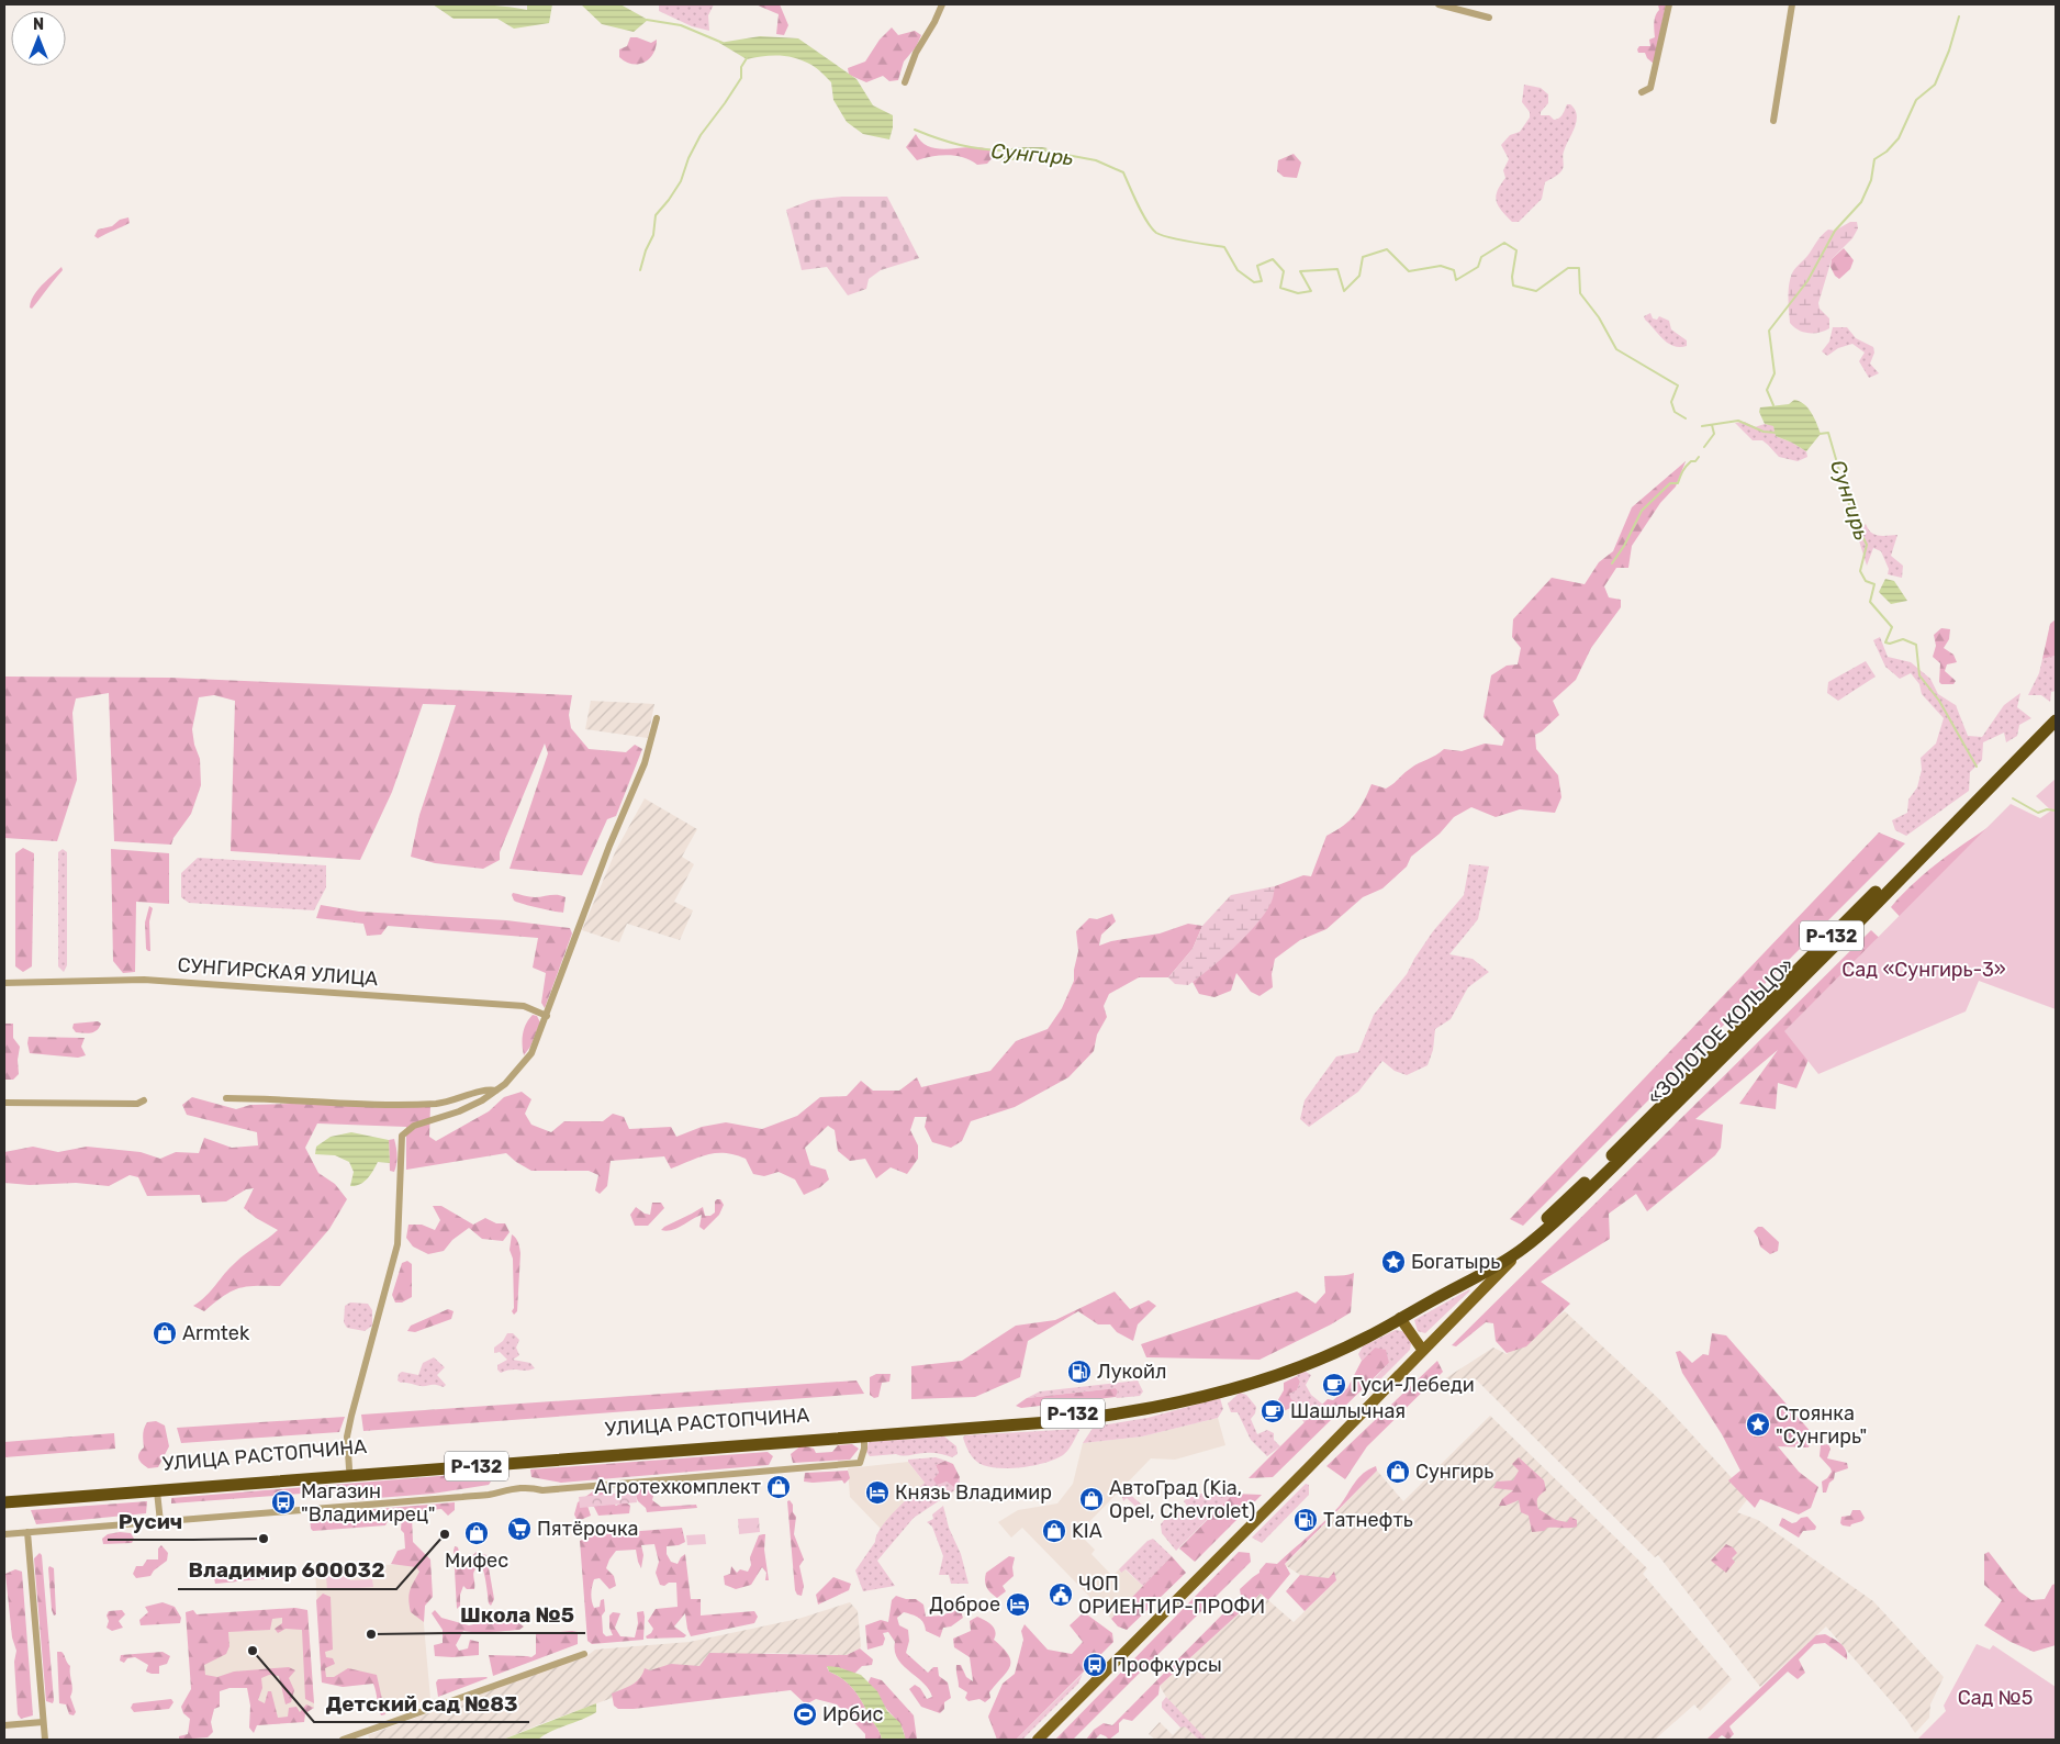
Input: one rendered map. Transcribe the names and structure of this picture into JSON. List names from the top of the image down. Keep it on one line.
{"streets":{"highway":["Р-132","«ЗОЛОТОЕ КОЛЬЦО»","УЛИЦА РАСТОПЧИНА"],"street":["СУНГИРСКАЯ УЛИЦА"]},"crossings":[["«ЗОЛОТОЕ КОЛЬЦО»","УЛИЦА РАСТОПЧИНА"]],"water":["Сунгирь"],"parks":["Сад «Сунгирь-3»","Сад №5"],"places":{"place":["Богатырь","Стоянка \"Сунгирь\""],"shop":["Armtek","Сунгирь","Агротехкомплект","АвтоГрад (Kia, Opel, Chevrolet)","KIA","Мифес"],"fuel station":["Лукойл","Татнефть"],"cafe":["Гуси-Лебеди","Шашлычная"],"hotel":["Князь Владимир","Доброе"],"bus stop":["Магазин \"Владимирец\"","Профкурсы"],"supermarket":["Пятёрочка"],"other":["Владимир 600032","Русич","Школа №5","Детский сад №83"],"public building":["ЧОП ОРИЕНТИР-ПРОФИ"],"sports":["Ирбис"]},"north":"top"}
